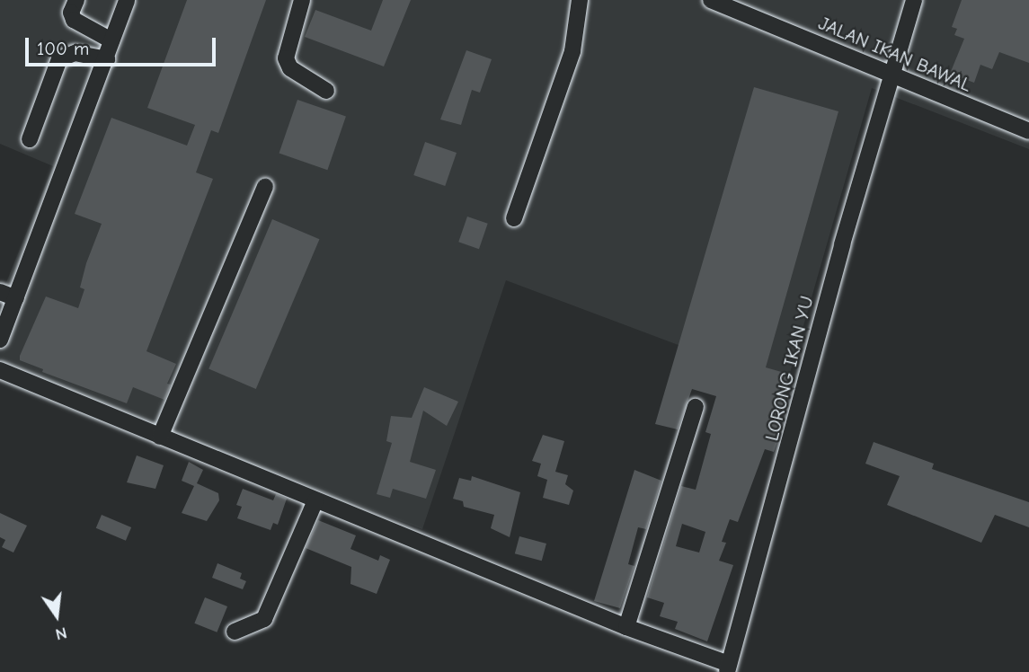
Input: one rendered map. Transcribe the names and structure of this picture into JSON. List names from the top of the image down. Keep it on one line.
{"streets":{"street":["JALAN IKAN BAWAL","LORONG IKAN YU"]},"crossings":[["JALAN IKAN BAWAL","LORONG IKAN YU"]],"scale_bar":"100 m","north":"bottom"}
